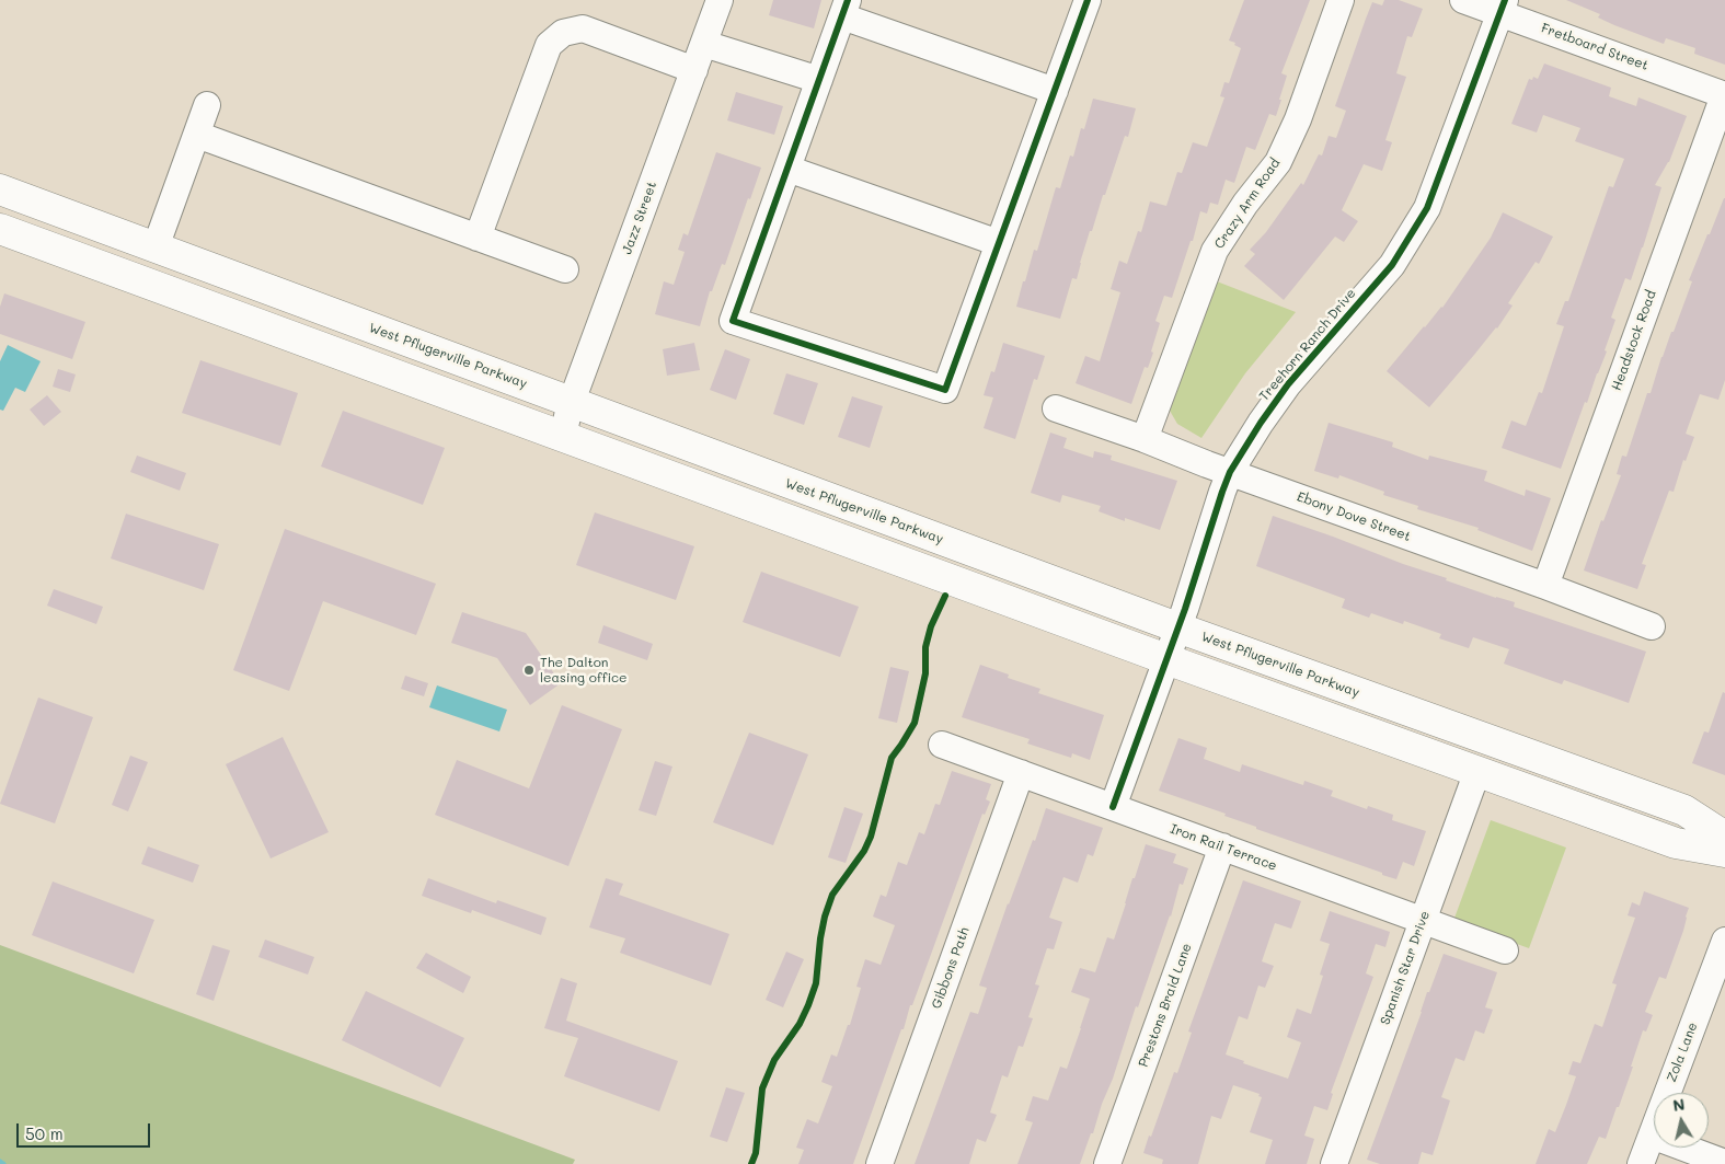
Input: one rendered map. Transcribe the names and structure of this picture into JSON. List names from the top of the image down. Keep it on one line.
{"streets":{"main road":["West Pflugerville Parkway"],"street":["Fretboard Street","Crazy Arm Road","Jazz Street","Headstock Road","Treehorn Ranch Drive","Ebony Dove Street","Iron Rail Terrace","Gibbons Path","Spanish Star Drive","Prestons Braid Lane","Zola Lane"]},"crossings":[["Fretboard Street","Headstock Road"],["Fretboard Street","Treehorn Ranch Drive"],["Crazy Arm Road","Ebony Dove Street"],["Jazz Street","West Pflugerville Parkway"],["Headstock Road","Ebony Dove Street"],["Treehorn Ranch Drive","West Pflugerville Parkway"],["Treehorn Ranch Drive","Ebony Dove Street"],["Treehorn Ranch Drive","Iron Rail Terrace"],["Iron Rail Terrace","Gibbons Path"],["Iron Rail Terrace","Spanish Star Drive"],["Iron Rail Terrace","Prestons Braid Lane"]],"places":["The Dalton leasing office"],"scale_bar":"50 m","north":"top"}
